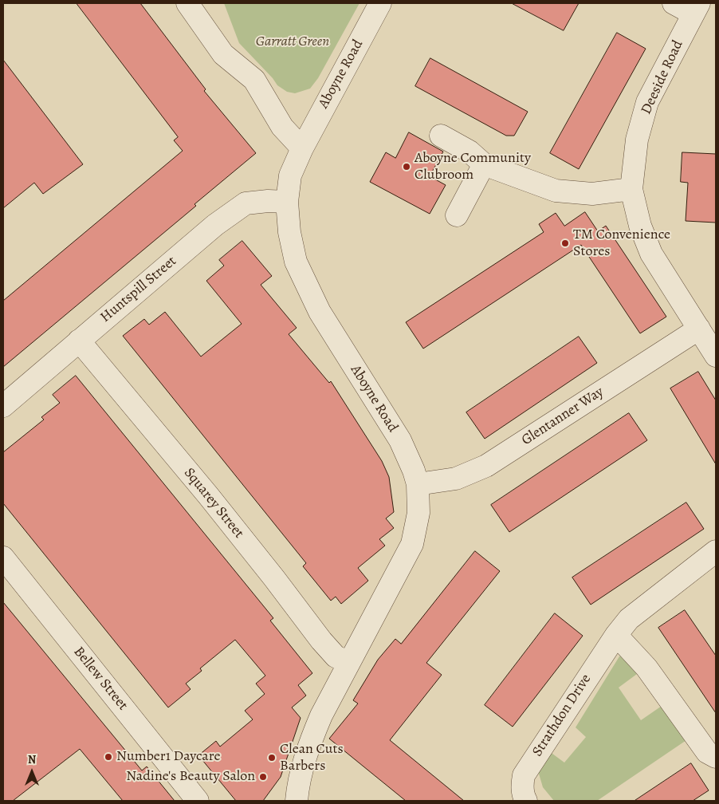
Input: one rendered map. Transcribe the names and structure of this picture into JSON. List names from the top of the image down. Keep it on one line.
{"streets":{"street":["Aboyne Road","Deeside Road","Huntspill Street","Glentanner Way","Squarey Street","Bellew Street","Strathdon Drive"]},"crossings":[["Aboyne Road","Huntspill Street"],["Aboyne Road","Glentanner Way"],["Aboyne Road","Squarey Street"],["Deeside Road","Glentanner Way"],["Huntspill Street","Squarey Street"]],"parks":["Garratt Green"],"places":["Aboyne Community Clubroom","TM Convenience Stores","Number1 Daycare","Clean Cuts Barbers","Nadine's Beauty Salon"],"north":"top"}
